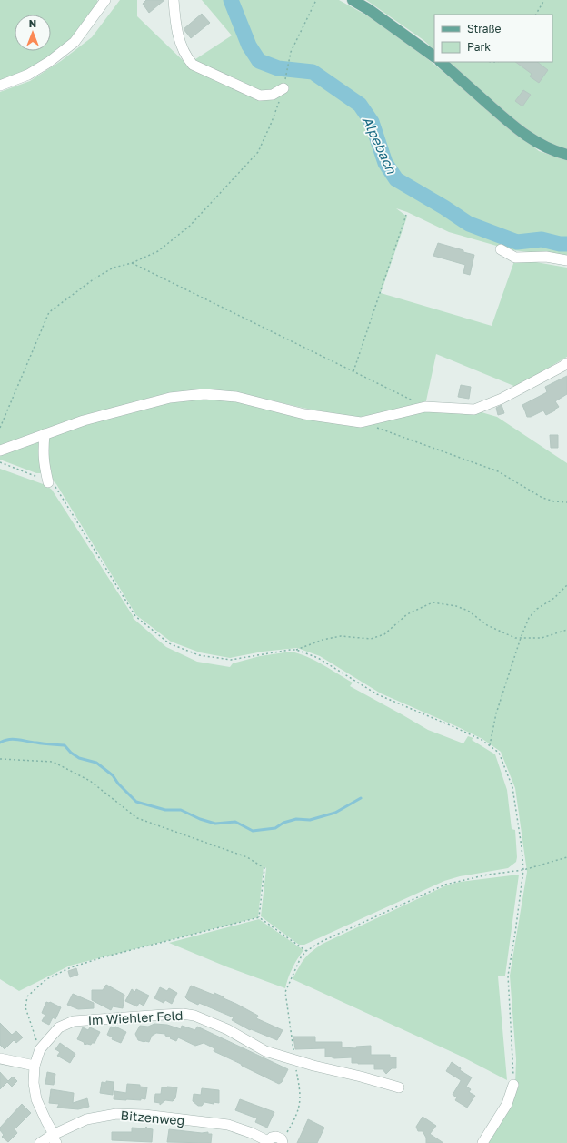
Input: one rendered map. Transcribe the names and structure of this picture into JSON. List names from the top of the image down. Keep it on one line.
{"streets":{"street":["Im Wiehler Feld","Bitzenweg"]},"crossings":[["Im Wiehler Feld","Bitzenweg"]],"water":["Alpebach"],"legend":["Straße","Park"],"north":"top"}
